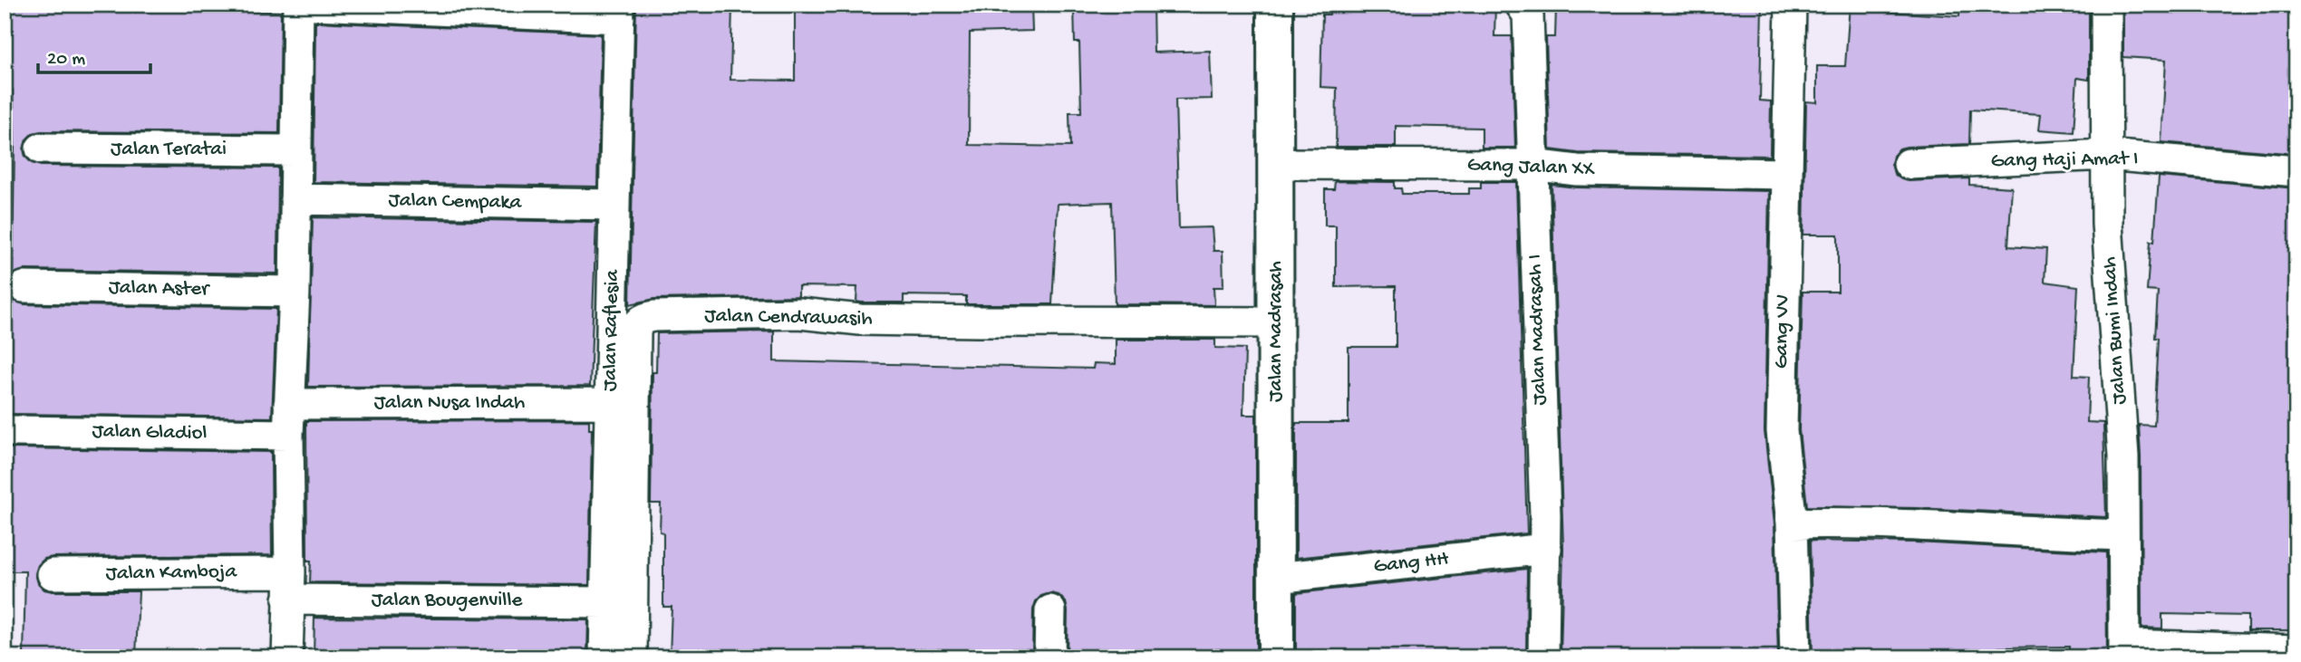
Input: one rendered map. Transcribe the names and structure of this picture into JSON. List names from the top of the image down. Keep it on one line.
{"streets":{"street":["Jalan Teratai","Gang Haji Amat I","Gang Jalan XX","Jalan Cempaka","Jalan Aster","Jalan Cendrawasih","Jalan Madrasah I","Jalan Raflesia","Jalan Bumi Indah","Jalan Madrasah","Gang VV","Jalan Nusa Indah","Jalan Gladiol","Gang HH","Jalan Kamboja","Jalan Bougenville"]},"crossings":[["Gang Haji Amat I","Jalan Bumi Indah"],["Gang Jalan XX","Jalan Madrasah I"],["Gang Jalan XX","Jalan Madrasah"],["Gang Jalan XX","Gang VV"],["Jalan Cempaka","Jalan Raflesia"],["Jalan Cendrawasih","Jalan Madrasah"],["Jalan Madrasah I","Gang HH"],["Jalan Raflesia","Jalan Nusa Indah"],["Jalan Raflesia","Jalan Bougenville"],["Jalan Madrasah","Gang HH"],["Jalan Kamboja","Jalan Bougenville"]],"scale_bar":"20 m"}
